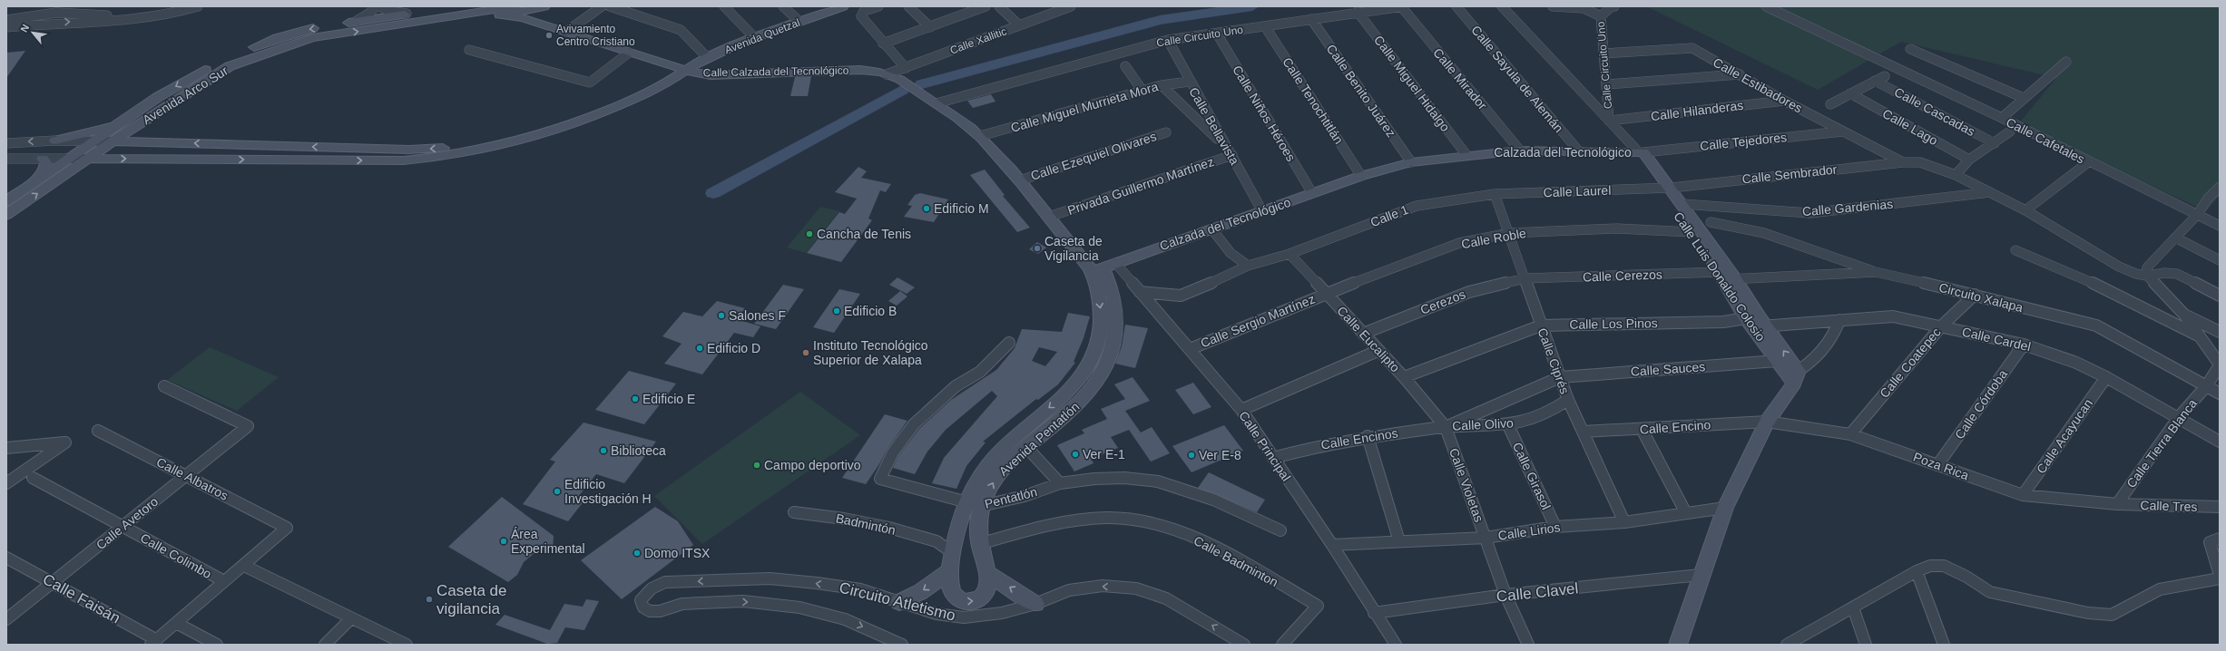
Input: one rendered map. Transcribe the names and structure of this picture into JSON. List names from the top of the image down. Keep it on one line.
{"streets":{"street":["Avenida Quetzal","Calle Circuito Uno","Calle Xallitic","Calle Calzada del Tecnológico","Calle Mirador","Calle Sayula de Alemán","Calle Miguel Hidalgo","Calle Estibadores","Calle Benito Juárez","Avenida Arco Sur","Calle Tenochtitlán","Calle Miguel Murrieta Mora","Calle Hilanderas","Calle Cascadas","Calle Niños Héroes","Calle Bellavista","Calle Lago","Calle Cafetales","Calle Tejedores","Calzada del Tecnológico","Calle Ezequiel Olivares","Calle Sembrador","Privada Guillermo Martínez","Calle Laurel","Calle Gardenias","Calle 1","Calle Roble","Calle Cerezos","Calle Luis Donaldo Colosio","Circuito Xalapa","Cerezos","Calle Sergio Martínez","Calle Los Pinos","Calle Eucalipto","Calle Cardel","Calle Ciprés","Calle Coatepec","Calle Sauces","Calle Córdoba","Calle Olivo","Calle Encino","Calle Acayucan","Avenida Pentatlón","Calle Encinos","Calle Tierra Blanca","Calle Principal","Poza Rica","Calle Girasol","Calle Albatros","Calle Violetas","Pentatlón","Calle Tres","Calle Avetoro","Badmintón","Calle Lirios","Calle Colimbo","Calle Badminton","Calle Clavel","Calle Faisán","Circuito Atletismo"]},"crossings":[["Avenida Quetzal","Calle Calzada del Tecnológico"],["Calle Circuito Uno","Calle Mirador"],["Calle Circuito Uno","Calle Miguel Hidalgo"],["Calle Circuito Uno","Calle Estibadores"],["Calle Circuito Uno","Calle Benito Juárez"],["Calle Circuito Uno","Calle Tenochtitlán"],["Calle Circuito Uno","Calle Hilanderas"],["Calle Circuito Uno","Calle Niños Héroes"],["Calle Circuito Uno","Calle Bellavista"],["Calle Circuito Uno","Calle Luis Donaldo Colosio"],["Calle Xallitic","Calle Calzada del Tecnológico"],["Calle Mirador","Calzada del Tecnológico"],["Calle Sayula de Alemán","Calzada del Tecnológico"],["Calle Miguel Hidalgo","Calzada del Tecnológico"],["Calle Estibadores","Calle Hilanderas"],["Calle Estibadores","Calle Tejedores"],["Calle Estibadores","Calle Sembrador"],["Calle Benito Juárez","Calzada del Tecnológico"],["Calle Tenochtitlán","Calzada del Tecnológico"],["Calle Miguel Murrieta Mora","Calle Bellavista"],["Calle Hilanderas","Calle Luis Donaldo Colosio"],["Calle Niños Héroes","Calzada del Tecnológico"],["Calle Bellavista","Calzada del Tecnológico"],["Calle Bellavista","Privada Guillermo Martínez"],["Calle Tejedores","Calzada del Tecnológico"],["Calle Tejedores","Calle Luis Donaldo Colosio"],["Calzada del Tecnológico","Calle Luis Donaldo Colosio"],["Calzada del Tecnológico","Avenida Pentatlón"],["Calzada del Tecnológico","Calle Principal"],["Calle Sembrador","Calle Laurel"],["Calle Sembrador","Calle Gardenias"],["Calle Sembrador","Calle Luis Donaldo Colosio"],["Calle Sembrador","Calle Tierra Blanca"],["Calle Laurel","Calle 1"],["Calle Laurel","Calle Luis Donaldo Colosio"],["Calle Laurel","Calle Ciprés"],["Calle Gardenias","Calle Luis Donaldo Colosio"],["Calle 1","Calle Eucalipto"],["Calle 1","Calle Ciprés"],["Calle 1","Calle Principal"],["Calle Roble","Calle Luis Donaldo Colosio"],["Calle Roble","Calle Sergio Martínez"],["Calle Roble","Calle Eucalipto"],["Calle Roble","Calle Ciprés"],["Calle Cerezos","Calle Luis Donaldo Colosio"],["Calle Cerezos","Circuito Xalapa"],["Calle Cerezos","Cerezos"],["Calle Cerezos","Calle Ciprés"],["Calle Luis Donaldo Colosio","Circuito Xalapa"],["Calle Luis Donaldo Colosio","Calle Los Pinos"],["Calle Luis Donaldo Colosio","Calle Cardel"],["Calle Luis Donaldo Colosio","Calle Sauces"],["Circuito Xalapa","Calle Coatepec"],["Circuito Xalapa","Calle Tierra Blanca"],["Cerezos","Calle Eucalipto"],["Cerezos","Calle Ciprés"],["Calle Sergio Martínez","Calle Eucalipto"],["Calle Sergio Martínez","Calle Principal"],["Calle Los Pinos","Calle Eucalipto"],["Calle Los Pinos","Calle Cardel"],["Calle Los Pinos","Calle Ciprés"],["Calle Eucalipto","Calle Olivo"],["Calle Eucalipto","Calle Encinos"],["Calle Eucalipto","Calle Violetas"],["Calle Cardel","Calle Coatepec"],["Calle Cardel","Calle Córdoba"],["Calle Cardel","Calle Acayucan"],["Calle Cardel","Calle Tierra Blanca"],["Calle Ciprés","Calle Sauces"],["Calle Ciprés","Calle Olivo"],["Calle Ciprés","Calle Encino"],["Calle Ciprés","Calle Lirios"],["Calle Coatepec","Poza Rica"],["Calle Sauces","Calle Olivo"],["Calle Córdoba","Poza Rica"],["Calle Olivo","Calle Encinos"],["Calle Olivo","Calle Girasol"],["Calle Olivo","Calle Violetas"],["Calle Encino","Poza Rica"],["Calle Acayucan","Poza Rica"],["Avenida Pentatlón","Calle Principal"],["Avenida Pentatlón","Pentatlón"],["Avenida Pentatlón","Badmintón"],["Avenida Pentatlón","Calle Badminton"],["Calle Encinos","Calle Principal"],["Calle Encinos","Calle Violetas"],["Calle Tierra Blanca","Poza Rica"],["Calle Tierra Blanca","Calle Tres"],["Calle Principal","Calle Lirios"],["Calle Principal","Calle Clavel"],["Poza Rica","Calle Tres"],["Calle Girasol","Calle Lirios"],["Calle Albatros","Calle Avetoro"],["Calle Violetas","Calle Lirios"],["Calle Violetas","Calle Clavel"],["Calle Avetoro","Calle Colimbo"],["Calle Avetoro","Calle Faisán"]],"places":["Avivamiento Centro Cristiano","Edificio M","Cancha de Tenis","Caseta de Vigilancia","Edificio B","Salones F","Edificio D","Instituto Tecnológico Superior de Xalapa","Edificio E","Biblioteca","Ver E-1","Ver E-8","Campo deportivo","Edificio Investigación H","Área Experimental","Domo ITSX","Caseta de vigilancia"],"north":"top left"}
